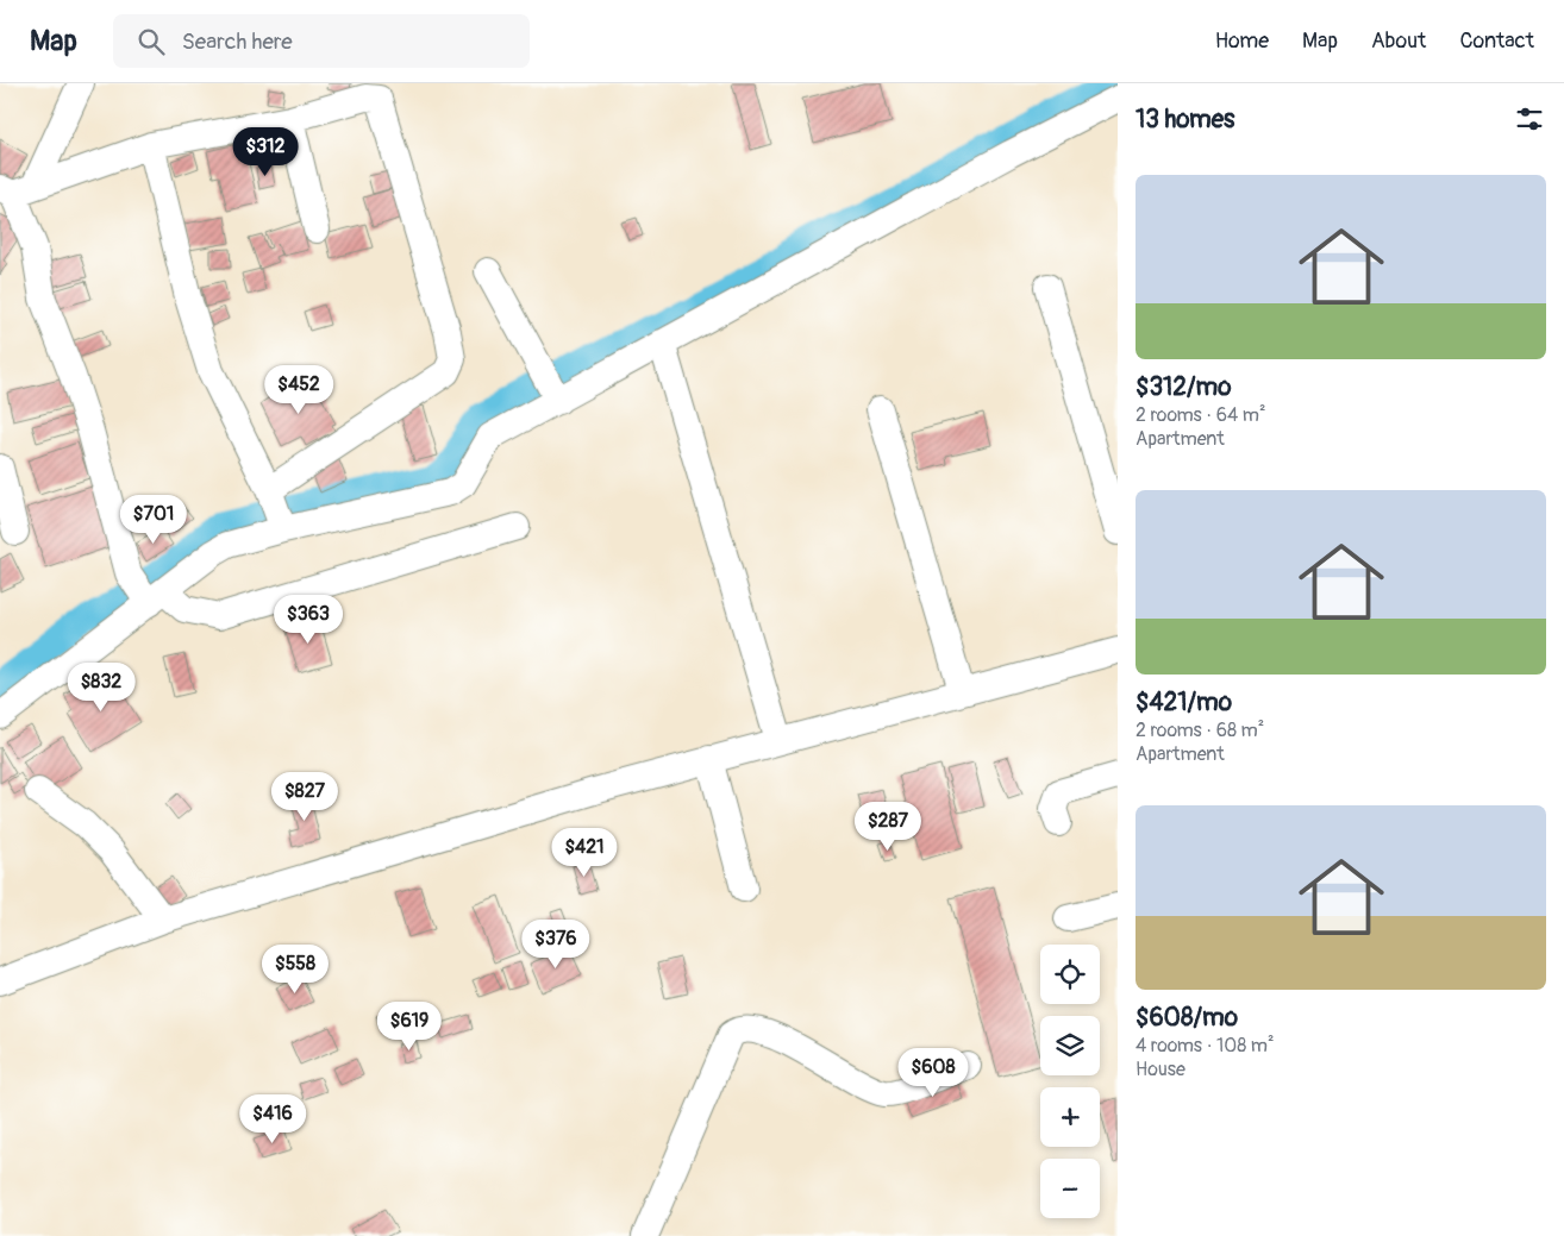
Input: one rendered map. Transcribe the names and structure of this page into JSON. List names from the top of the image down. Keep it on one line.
{"page":{"header":"Map","search":"Search here","nav":["Home","Map","About","Contact"],"heading":"13 homes","price":["$312","$452","$701","$363","$832","$827","$287","$421","$376","$558","$619","$608","$416"],"list":[{"name":"$312/mo","note":"2 rooms · 64 m² · Apartment"},{"name":"$421/mo","note":"2 rooms · 68 m² · Apartment"},{"name":"$608/mo","note":"4 rooms · 108 m² · House"}],"map_buttons":["+","−"]}}
